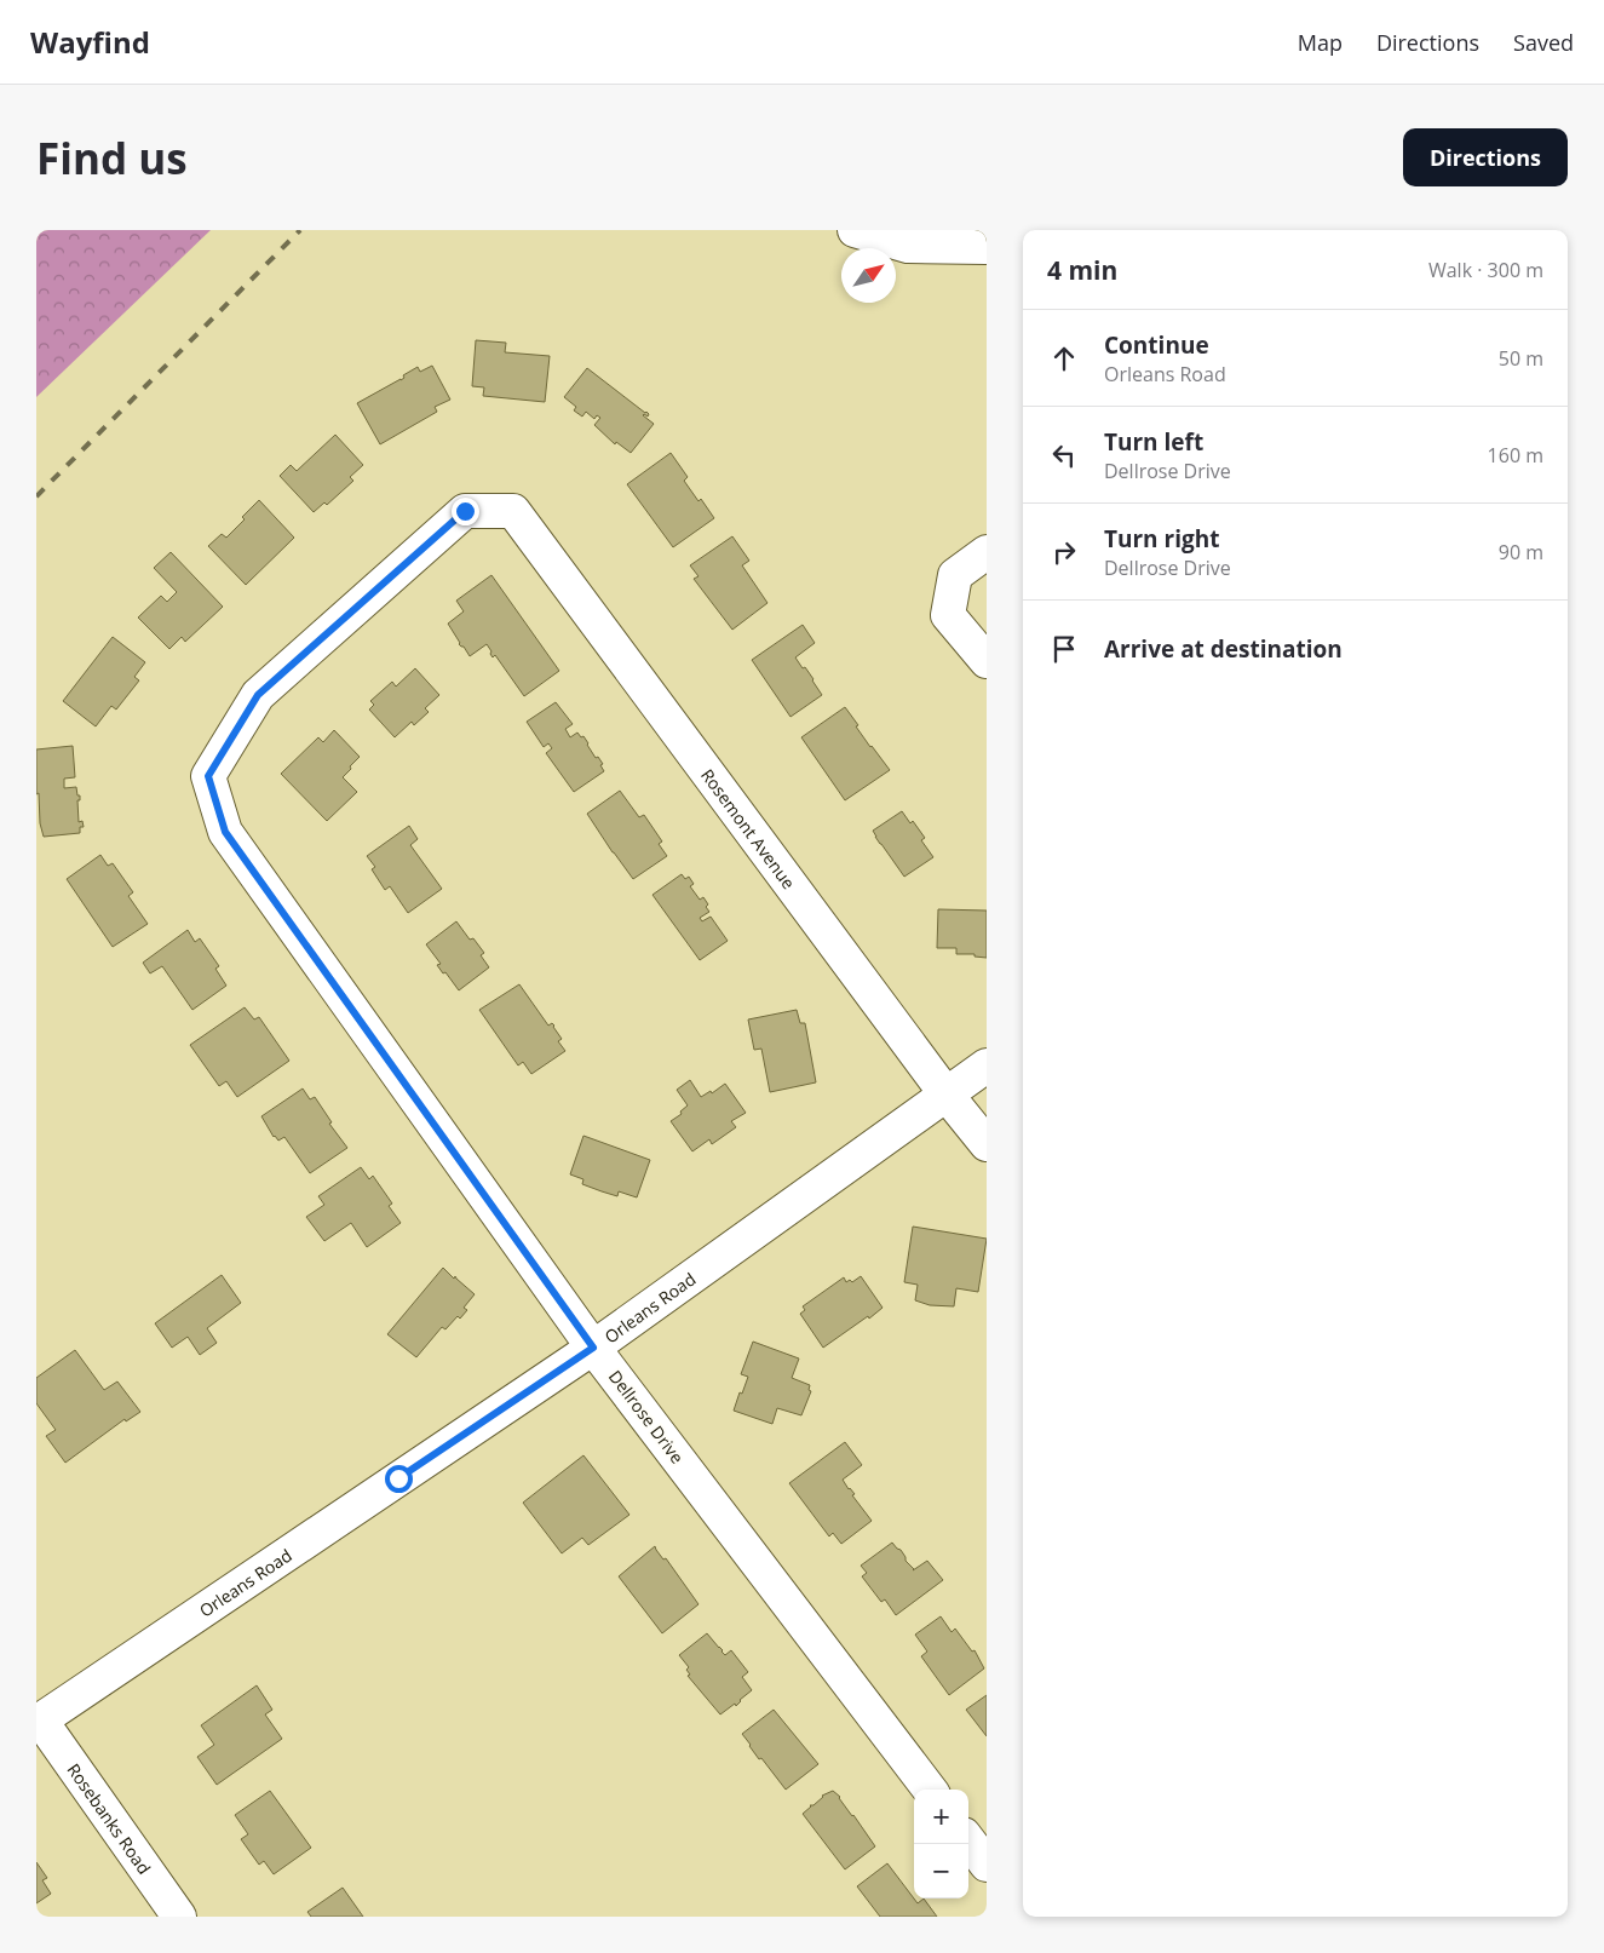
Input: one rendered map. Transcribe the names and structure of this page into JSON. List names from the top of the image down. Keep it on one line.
{"streets":{"street":["Rosemont Avenue","Orleans Road","Dellrose Drive","Rosebanks Road"]},"crossings":[["Rosemont Avenue","Orleans Road"],["Rosemont Avenue","Dellrose Drive"],["Orleans Road","Dellrose Drive"],["Orleans Road","Rosebanks Road"]],"north":"top right","page":{"header":"Wayfind","nav":["Map","Directions","Saved"],"buttons":"Directions","title":"Find us","heading":["4 min","Walk · 300 m"],"list":[["Continue","Orleans Road","50 m"],["Turn left","Dellrose Drive","160 m"],["Turn right","Dellrose Drive","90 m"],"Arrive at destination"],"map_buttons":["+","−"]}}
